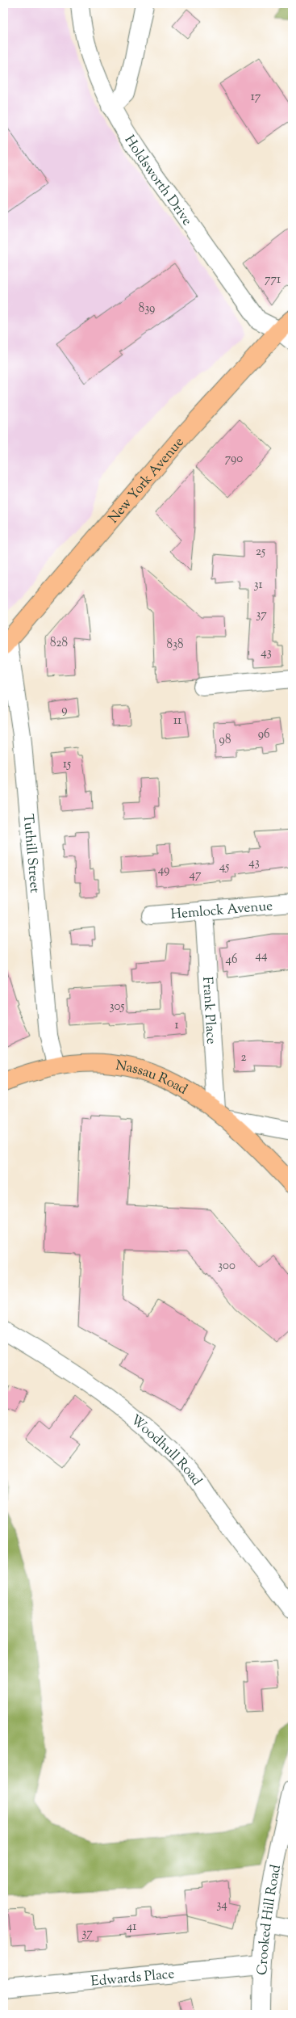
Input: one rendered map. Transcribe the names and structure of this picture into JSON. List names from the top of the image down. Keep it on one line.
{"streets":{"main road":["New York Avenue","Nassau Road"],"street":["Holdsworth Drive","Tuthill Street","Hemlock Avenue","Frank Place","Woodhull Road","Crooked Hill Road","Edwards Place"]},"crossings":[["Holdsworth Drive","New York Avenue"],["New York Avenue","Tuthill Street"],["Tuthill Street","Nassau Road"],["Hemlock Avenue","Frank Place"],["Frank Place","Nassau Road"],["Crooked Hill Road","Edwards Place"]],"house_numbers":["17","771","839","790","25","31","37","828","838","43","9","11","96","98","15","43","45","49","47","44","46","305","1","2","300","34","41","37"]}
